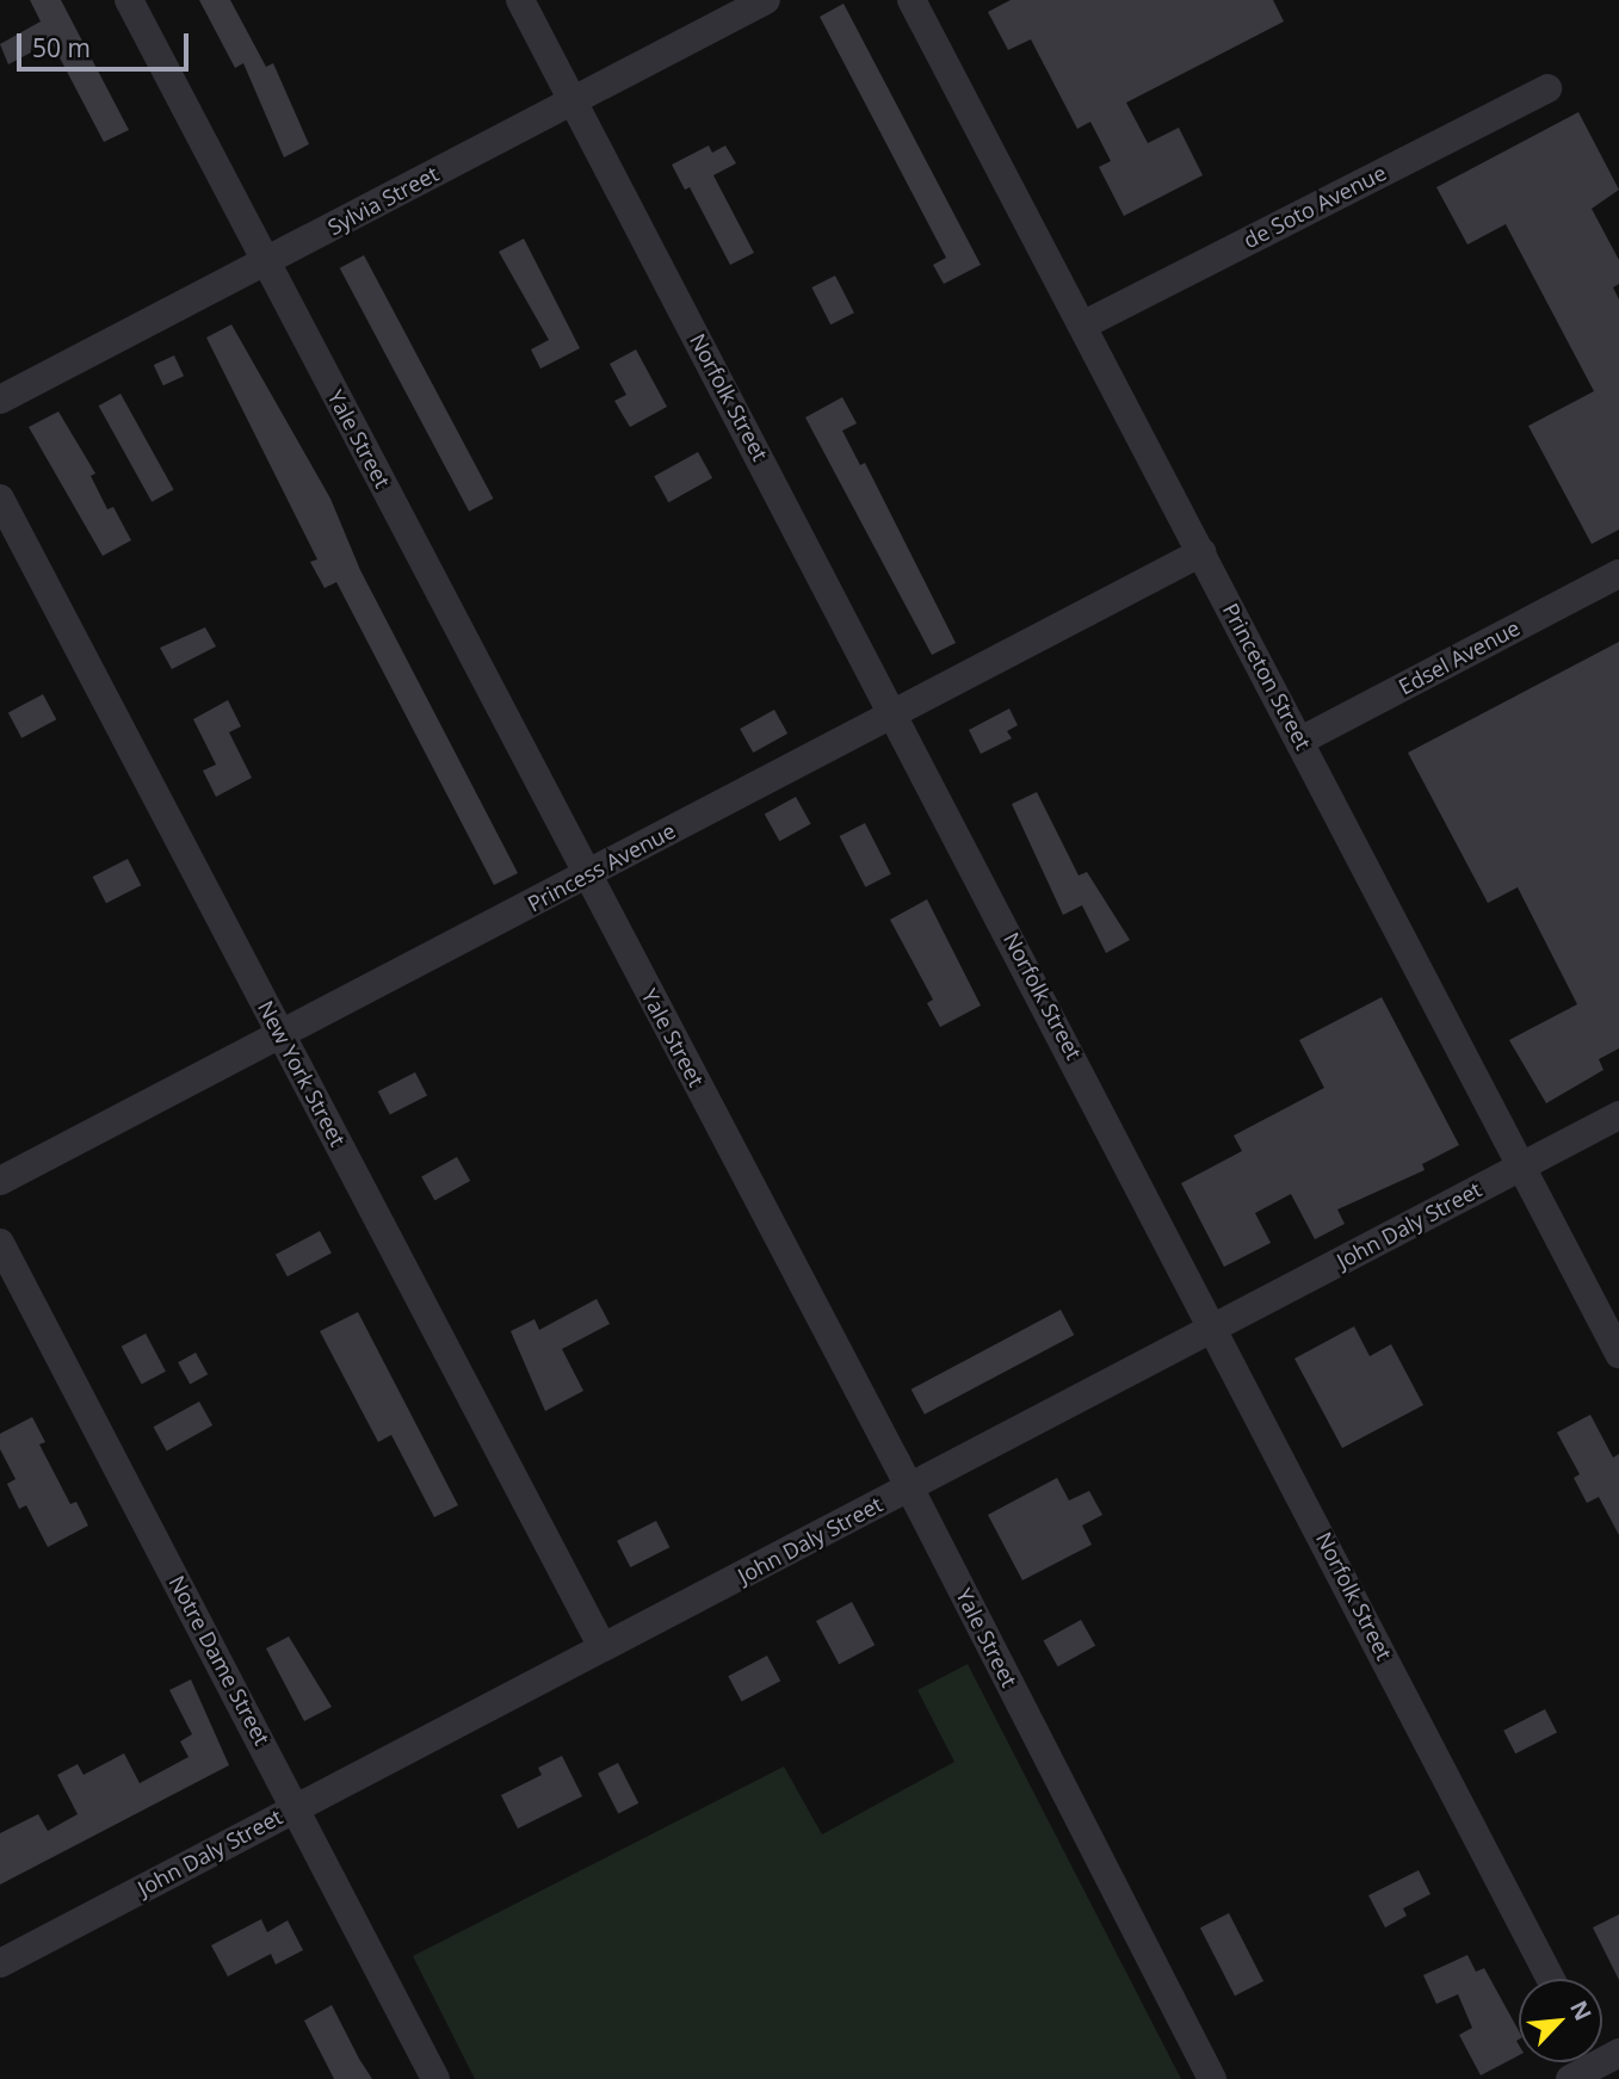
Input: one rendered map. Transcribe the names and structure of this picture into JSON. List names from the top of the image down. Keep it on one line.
{"streets":{"street":["Sylvia Street","de Soto Avenue","Norfolk Street","Yale Street","Edsel Avenue","Princeton Street","Princess Avenue","New York Street","John Daly Street","Notre Dame Street"]},"crossings":[["Sylvia Street","Norfolk Street"],["Sylvia Street","Yale Street"],["de Soto Avenue","Princeton Street"],["Norfolk Street","Princess Avenue"],["Norfolk Street","John Daly Street"],["Yale Street","Princess Avenue"],["Yale Street","John Daly Street"],["Edsel Avenue","Princeton Street"],["Princeton Street","Princess Avenue"],["Princeton Street","John Daly Street"],["Princess Avenue","New York Street"],["New York Street","John Daly Street"],["John Daly Street","Notre Dame Street"]],"scale_bar":"50 m","north":"top right"}
